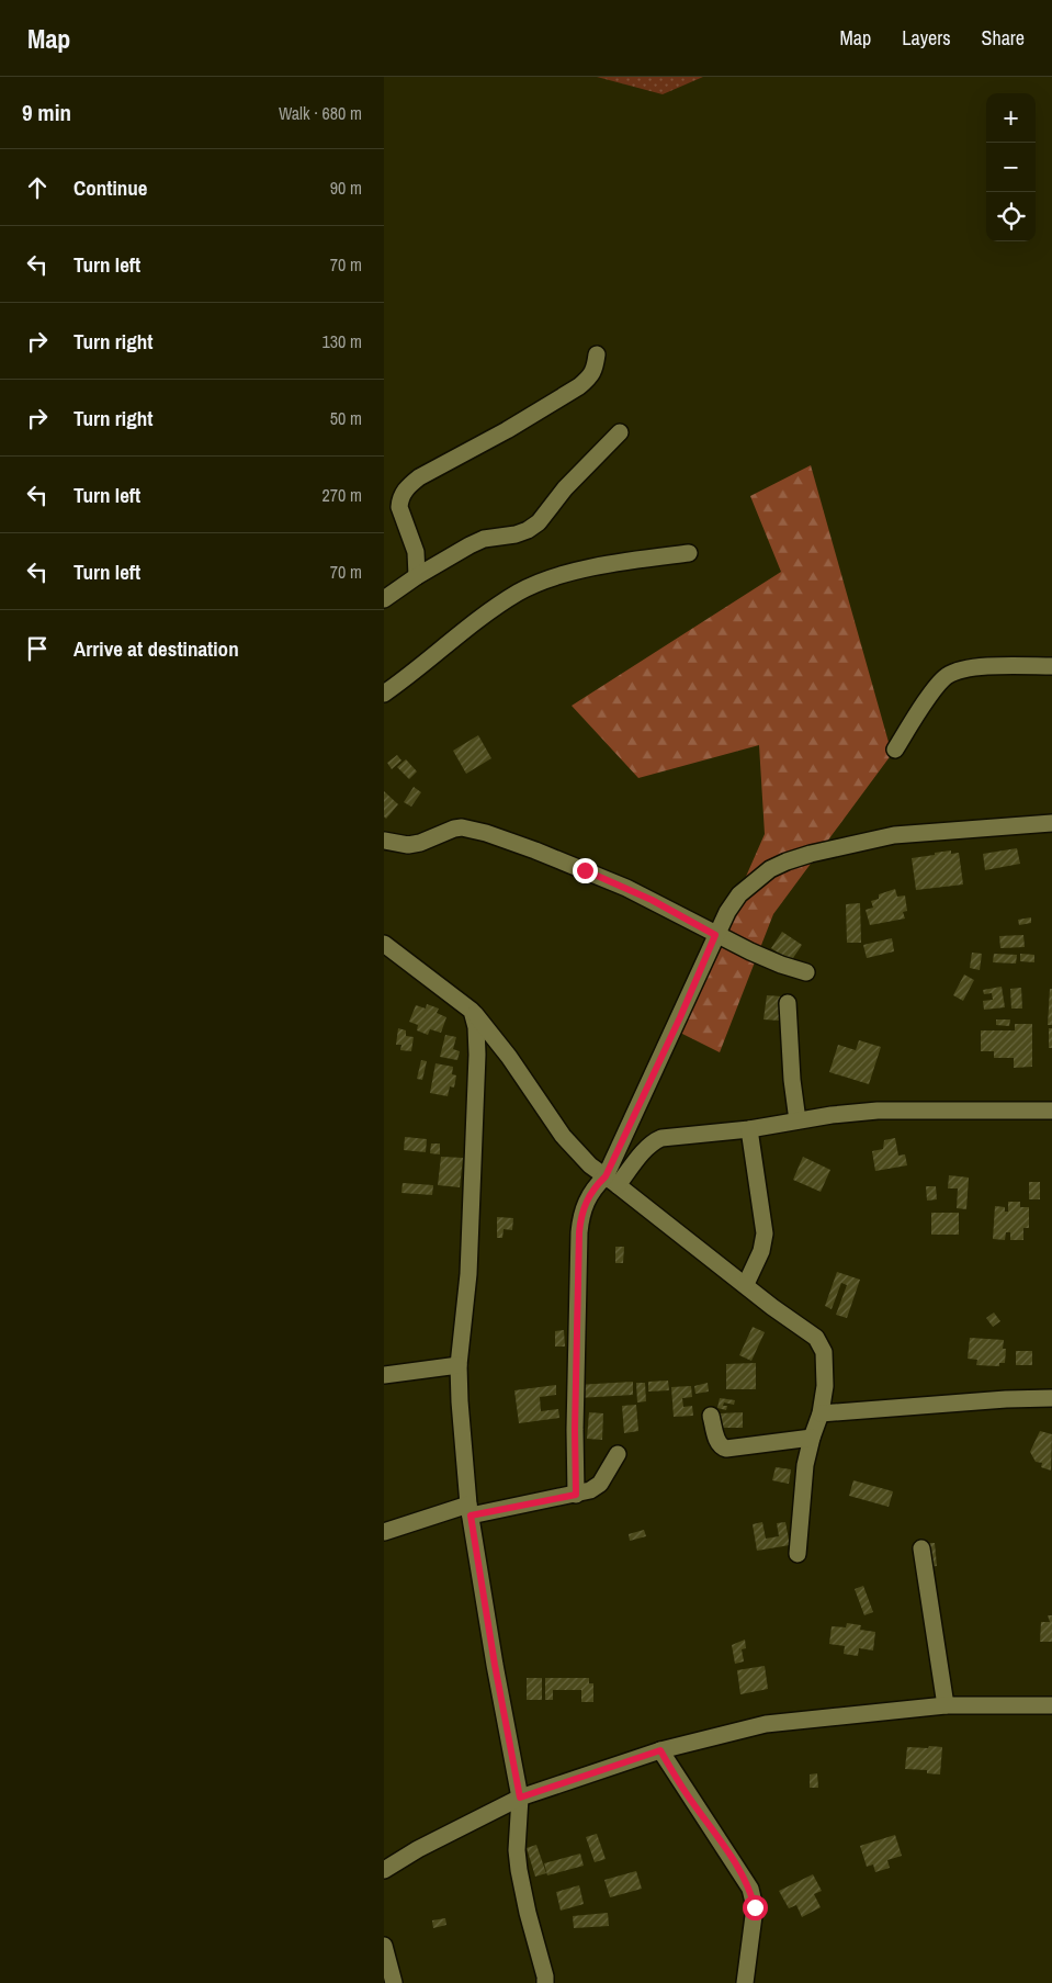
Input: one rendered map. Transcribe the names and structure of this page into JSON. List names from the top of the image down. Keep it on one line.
{"page":{"header":"Map","nav":["Map","Layers","Share"],"heading":["9 min","Walk · 680 m"],"map_buttons":["+","−"],"list":[["Continue","90 m"],["Turn left","70 m"],["Turn right","130 m"],["Turn right","50 m"],["Turn left","270 m"],["Turn left","70 m"],"Arrive at destination"]}}
